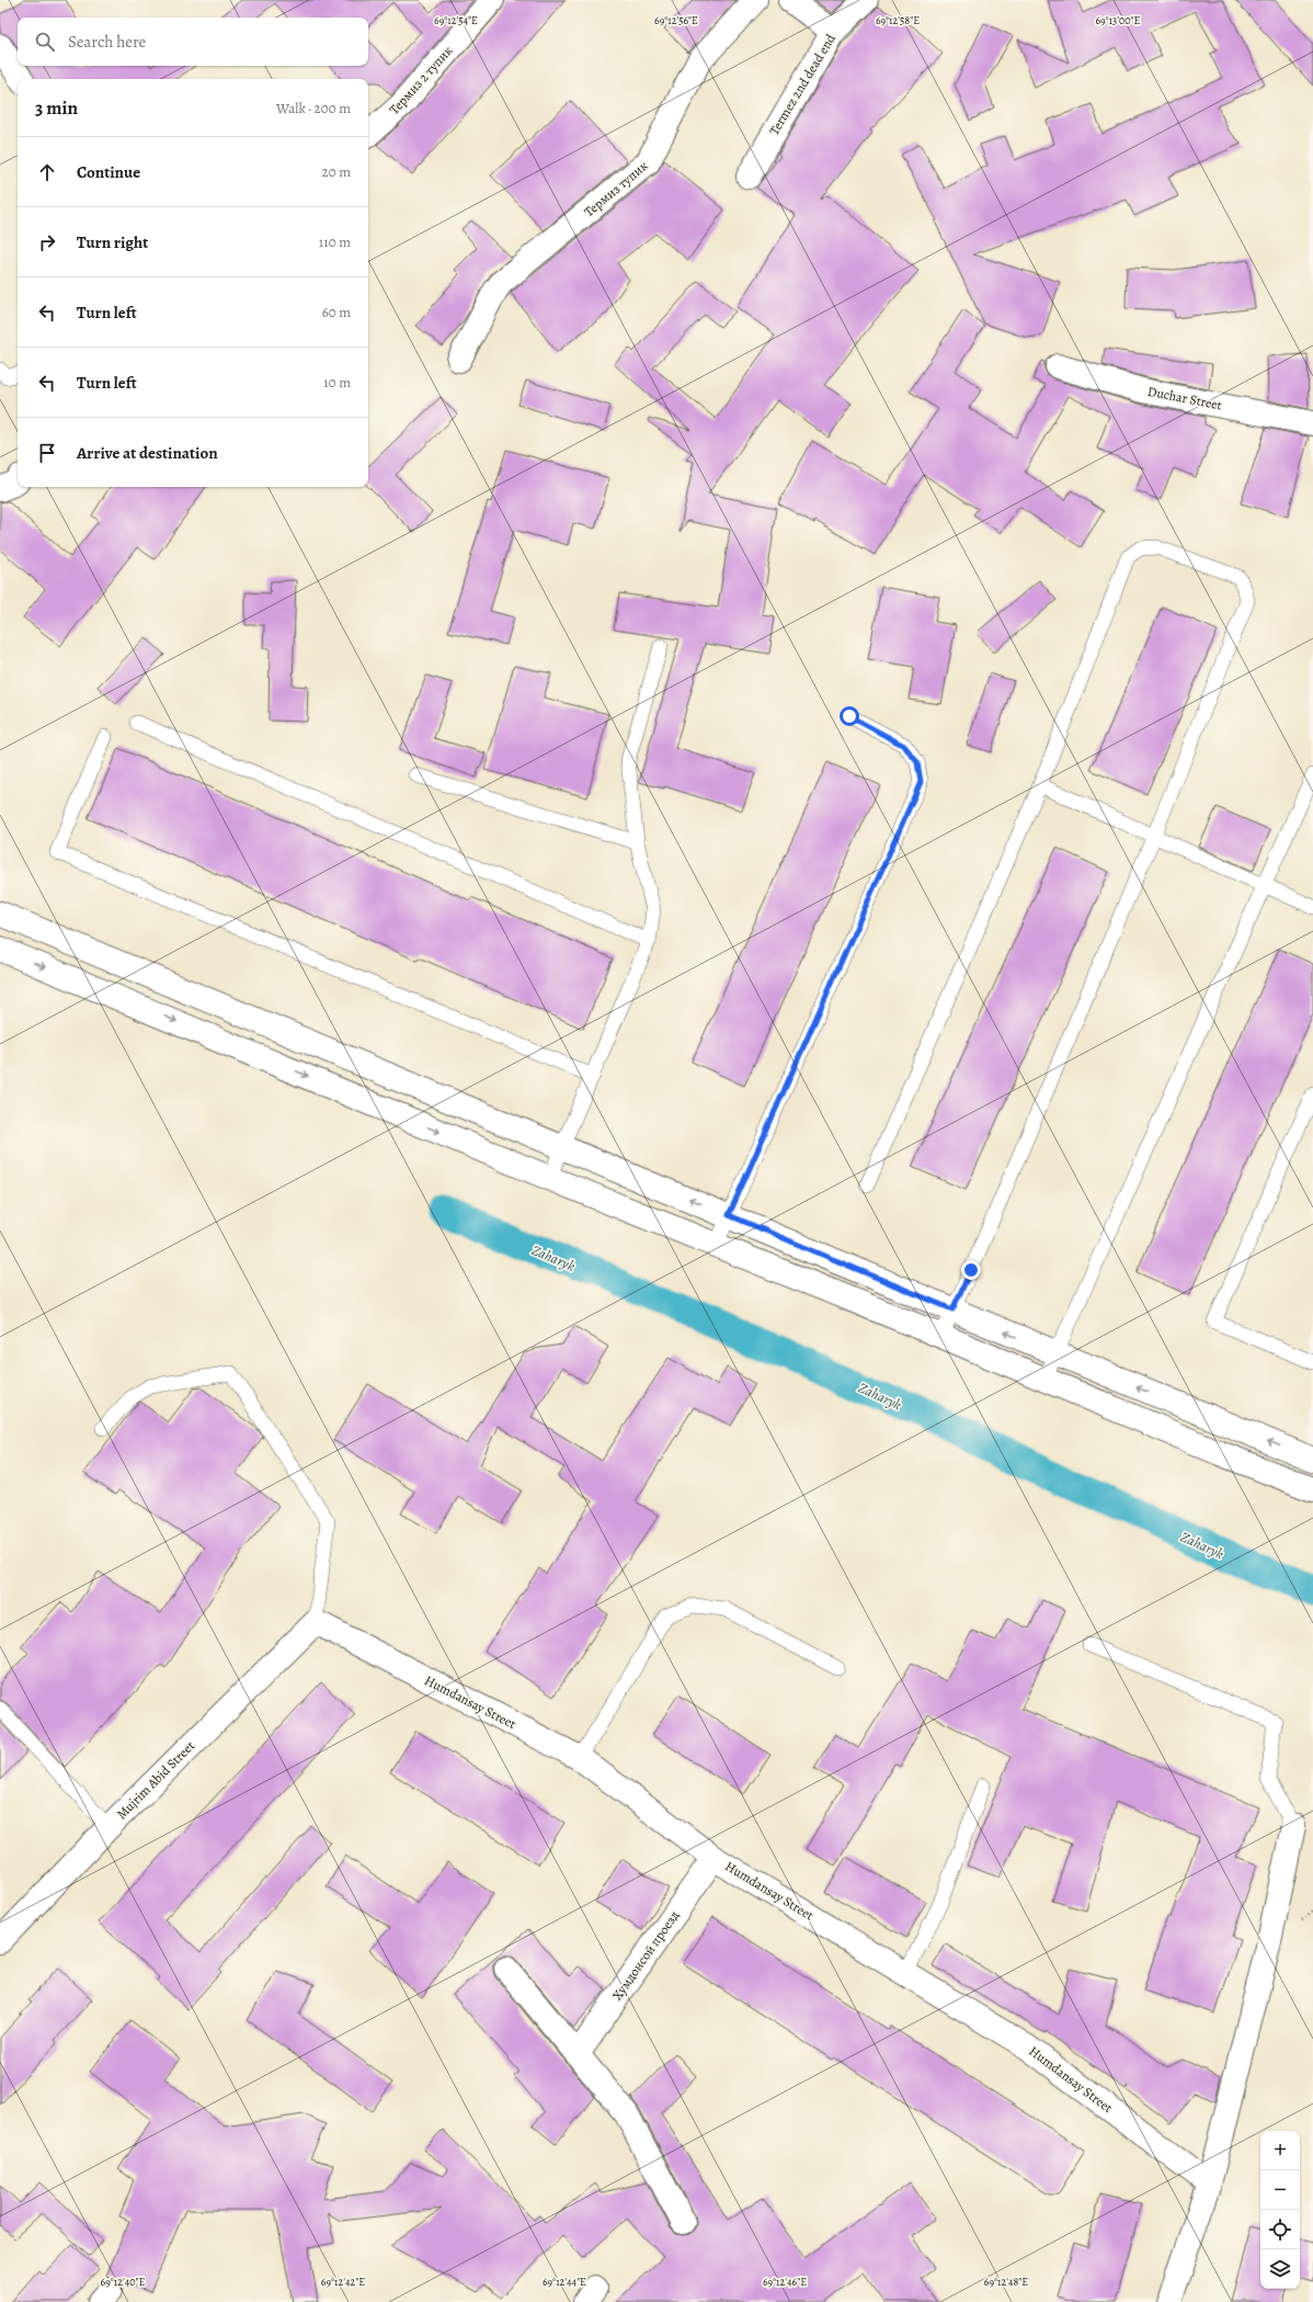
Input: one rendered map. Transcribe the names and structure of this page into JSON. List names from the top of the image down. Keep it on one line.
{"streets":{"street":["Термиз 2 тупик","Termez 2nd dead end","Термиз тупик","Duchar Street","Humdansay Street","Mujrim Abid Street","Хумдонсой проезд"]},"crossings":[["Humdansay Street","Mujrim Abid Street"],["Humdansay Street","Хумдонсой проезд"]],"water":["Zaharyk"],"page":{"search":"Search here","heading":["3 min","Walk · 200 m"],"list":[["Continue","20 m"],["Turn right","110 m"],["Turn left","60 m"],["Turn left","10 m"],"Arrive at destination"],"map_buttons":["+","−"]},"coordinates":["69°12'54\"E","69°12'56\"E","69°12'58\"E","69°13'00\"E","69°12'40\"E","69°12'42\"E","69°12'44\"E","69°12'46\"E","69°12'48\"E"]}
